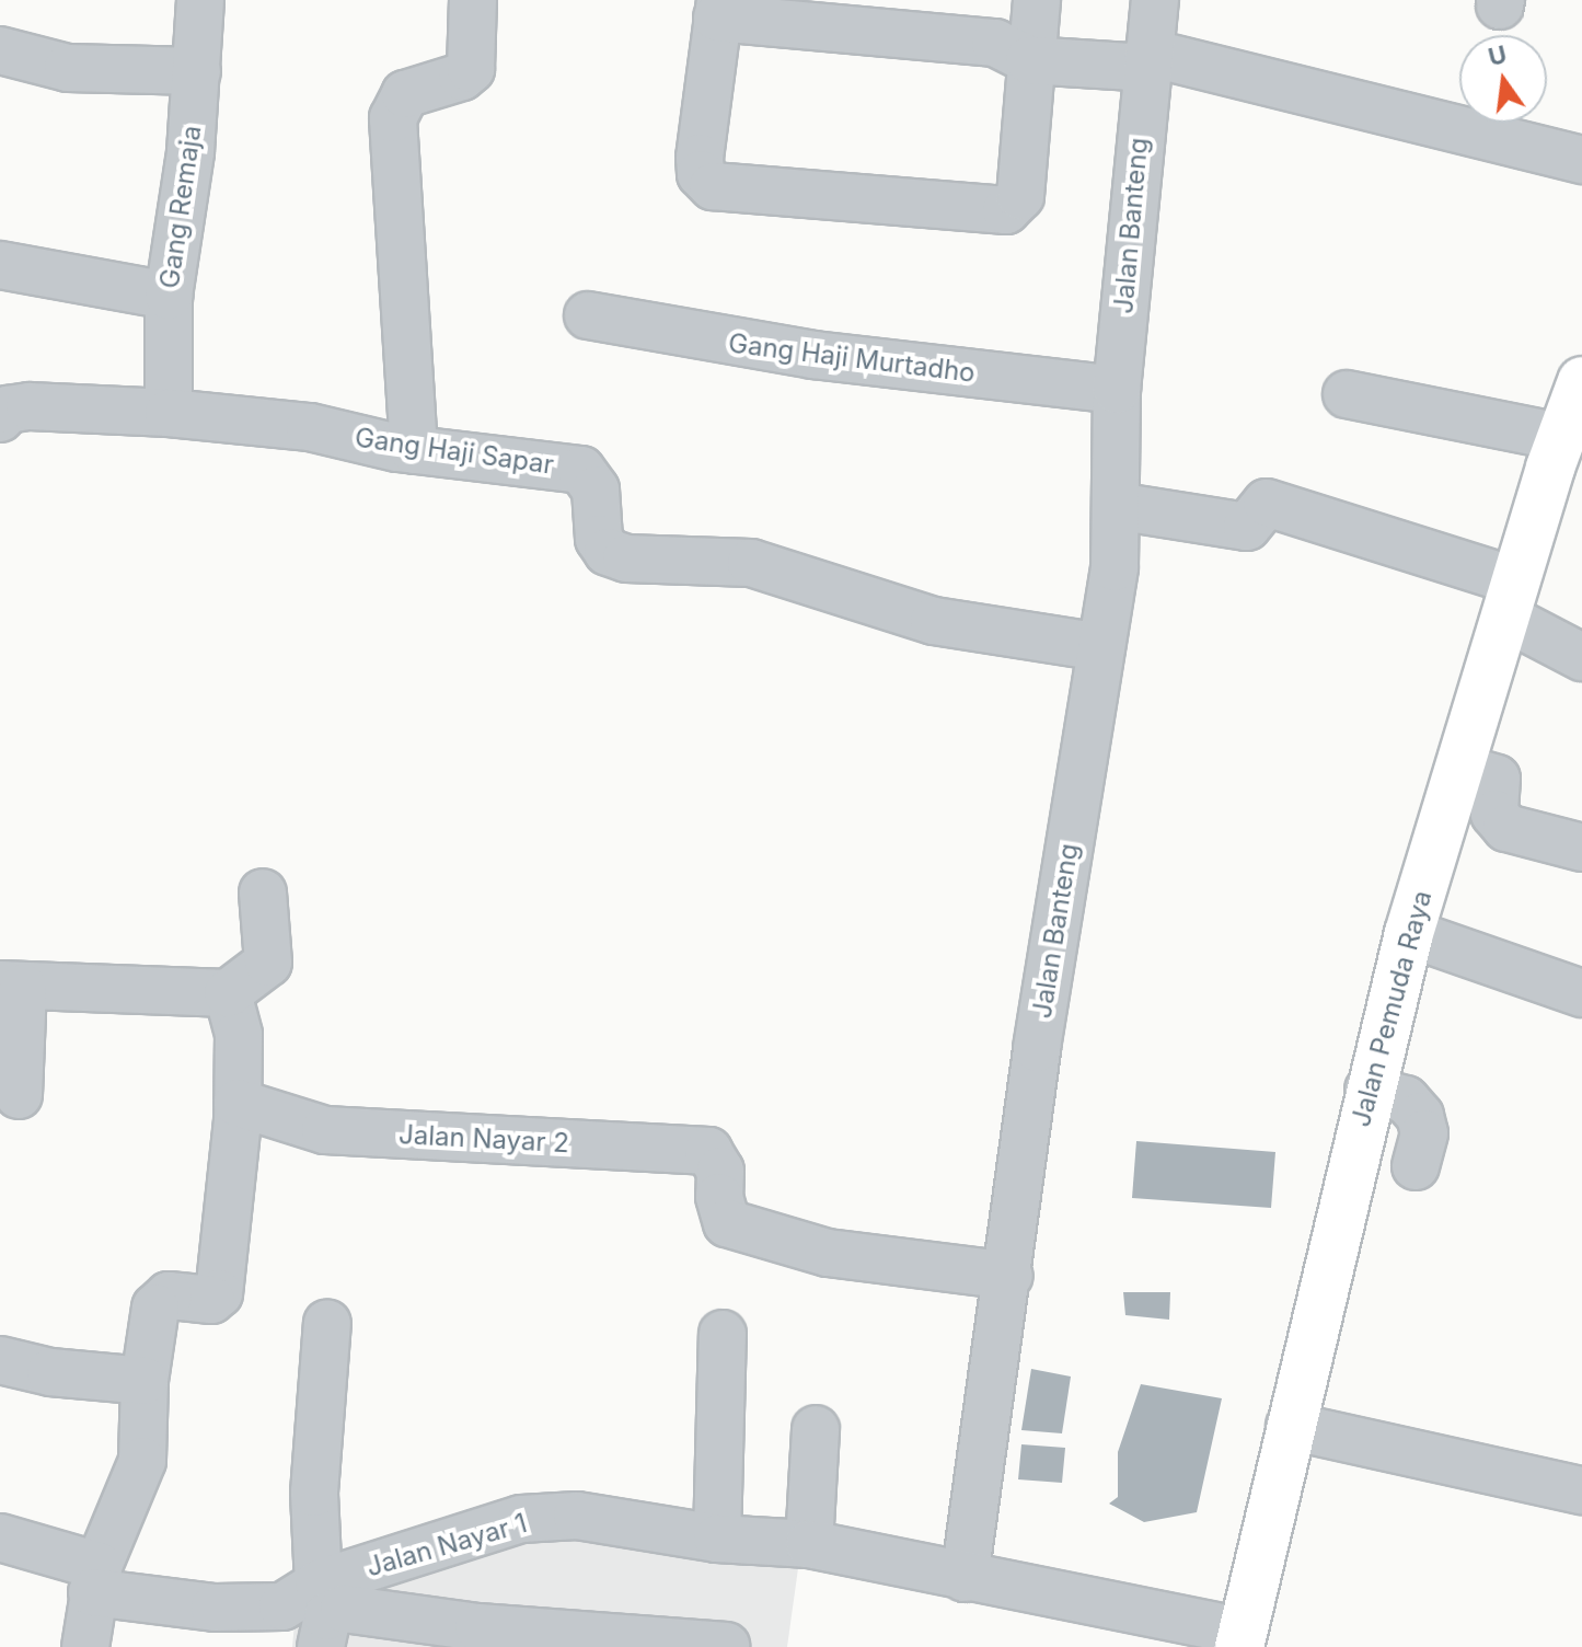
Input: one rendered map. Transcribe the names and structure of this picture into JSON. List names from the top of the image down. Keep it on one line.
{"streets":{"main road":["Jalan Pemuda Raya"],"street":["Gang Remaja","Jalan Banteng","Gang Haji Murtadho","Gang Haji Sapar","Jalan Nayar 2","Jalan Nayar 1"]},"crossings":[["Gang Remaja","Gang Haji Sapar"],["Jalan Banteng","Gang Haji Murtadho"],["Jalan Banteng","Gang Haji Sapar"],["Jalan Banteng","Jalan Nayar 2"],["Jalan Banteng","Jalan Nayar 1"]],"north":"top"}
